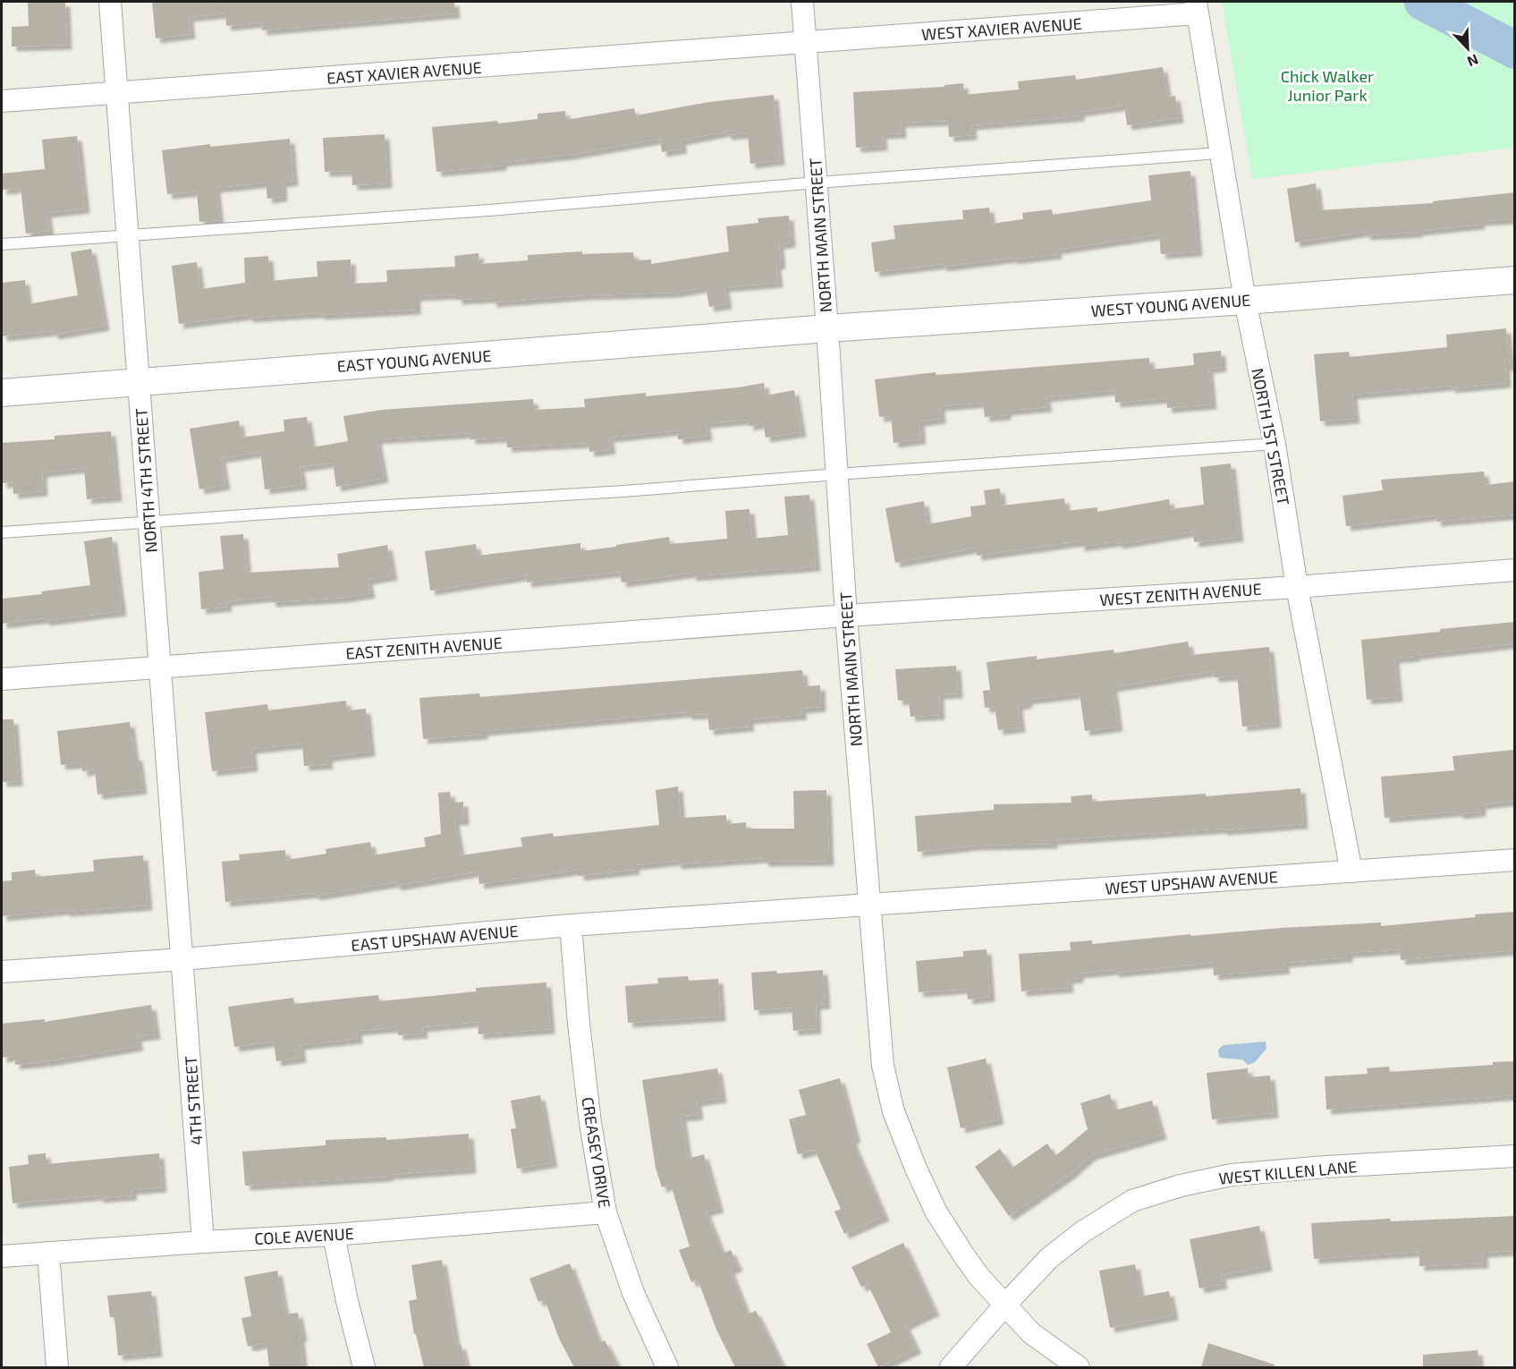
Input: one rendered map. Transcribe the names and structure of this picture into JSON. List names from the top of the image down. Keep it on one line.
{"streets":{"street":["WEST XAVIER AVENUE","EAST XAVIER AVENUE","NORTH MAIN STREET","WEST YOUNG AVENUE","EAST YOUNG AVENUE","NORTH 1ST STREET","NORTH 4TH STREET","WEST ZENITH AVENUE","EAST ZENITH AVENUE","WEST UPSHAW AVENUE","EAST UPSHAW AVENUE","4TH STREET","CREASEY DRIVE","WEST KILLEN LANE","COLE AVENUE"]},"crossings":[["WEST XAVIER AVENUE","EAST XAVIER AVENUE"],["WEST XAVIER AVENUE","NORTH MAIN STREET"],["WEST XAVIER AVENUE","NORTH 1ST STREET"],["EAST XAVIER AVENUE","NORTH MAIN STREET"],["EAST XAVIER AVENUE","NORTH 4TH STREET"],["NORTH MAIN STREET","WEST YOUNG AVENUE"],["NORTH MAIN STREET","EAST YOUNG AVENUE"],["NORTH MAIN STREET","WEST ZENITH AVENUE"],["NORTH MAIN STREET","EAST ZENITH AVENUE"],["NORTH MAIN STREET","WEST UPSHAW AVENUE"],["NORTH MAIN STREET","EAST UPSHAW AVENUE"],["NORTH MAIN STREET","WEST KILLEN LANE"],["WEST YOUNG AVENUE","EAST YOUNG AVENUE"],["WEST YOUNG AVENUE","NORTH 1ST STREET"],["EAST YOUNG AVENUE","NORTH 4TH STREET"],["NORTH 1ST STREET","WEST ZENITH AVENUE"],["NORTH 1ST STREET","WEST UPSHAW AVENUE"],["NORTH 4TH STREET","EAST ZENITH AVENUE"],["NORTH 4TH STREET","EAST UPSHAW AVENUE"],["NORTH 4TH STREET","4TH STREET"],["WEST ZENITH AVENUE","EAST ZENITH AVENUE"],["WEST UPSHAW AVENUE","EAST UPSHAW AVENUE"],["EAST UPSHAW AVENUE","4TH STREET"],["EAST UPSHAW AVENUE","CREASEY DRIVE"],["4TH STREET","COLE AVENUE"],["CREASEY DRIVE","COLE AVENUE"]],"parks":["Chick Walker Junior Park"],"north":"bottom right"}
